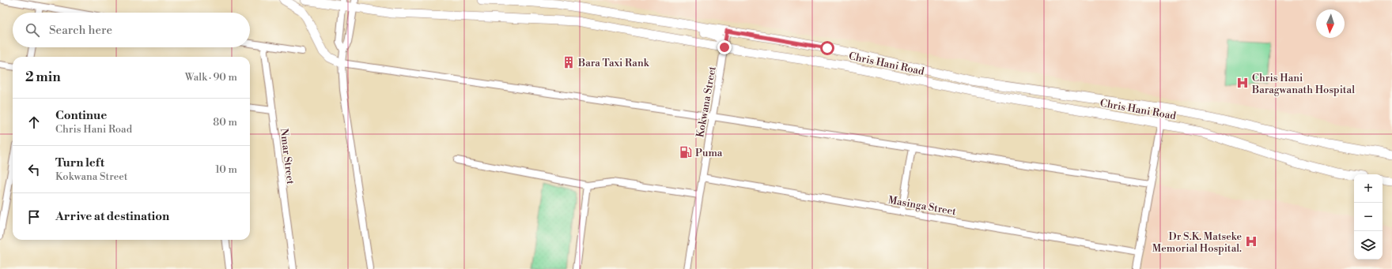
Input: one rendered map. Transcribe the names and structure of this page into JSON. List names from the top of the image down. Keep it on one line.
{"streets":{"main road":["Chris Hani Road"],"street":["Kokwana Street","Nmar Street","Masinga Street"]},"crossings":[["Chris Hani Road","Kokwana Street"],["Kokwana Street","Masinga Street"]],"places":{"building":["Bara Taxi Rank"],"hospital":["Chris Hani Baragwanath Hospital","Dr S.K. Matseke Memorial Hospital."],"fuel station":["Puma"]},"north":"bottom","page":{"search":"Search here","heading":["2 min","Walk · 90 m"],"list":[["Continue","Chris Hani Road","80 m"],["Turn left","Kokwana Street","10 m"],"Arrive at destination"],"map_buttons":["+","−"]}}
